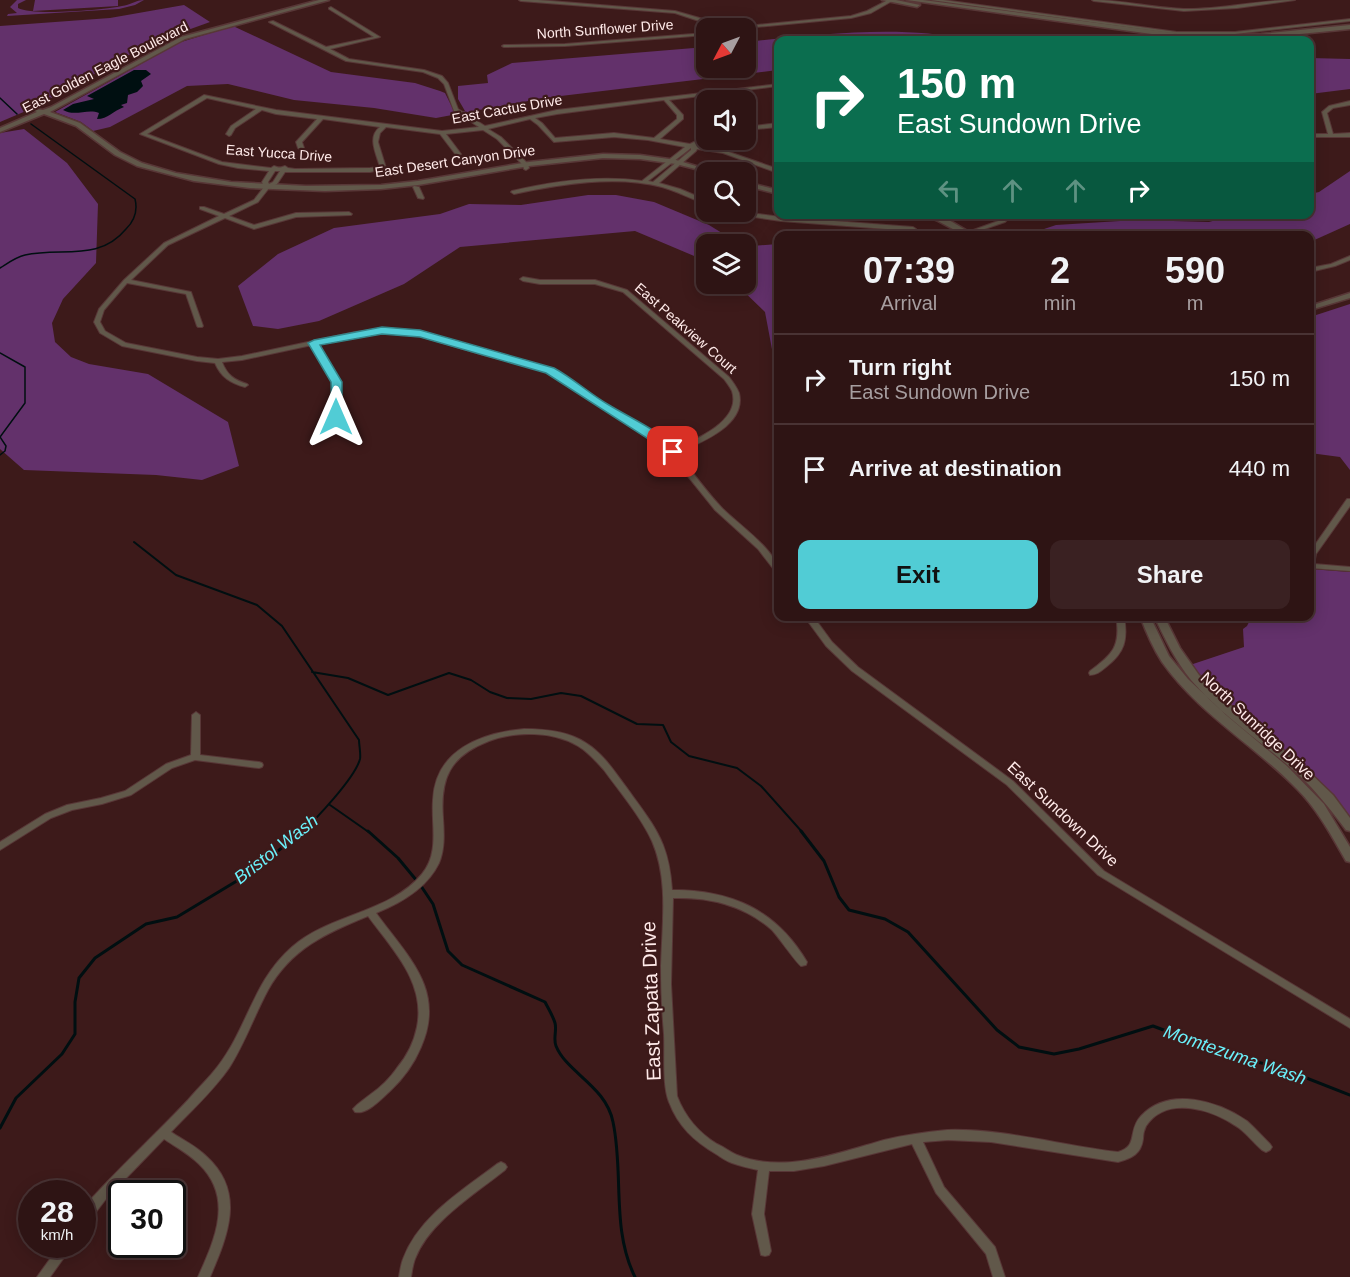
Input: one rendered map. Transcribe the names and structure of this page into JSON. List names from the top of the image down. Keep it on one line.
{"streets":{"street":["North Sunflower Drive","East Golden Eagle Boulevard","East Cactus Drive","East Yucca Drive","East Desert Canyon Drive","East Peakview Court","North Sunridge Drive","East Sundown Drive","East Zapata Drive"]},"crossings":[["East Golden Eagle Boulevard","East Desert Canyon Drive"],["East Cactus Drive","East Yucca Drive"]],"water":["Bristol Wash","Momtezuma Wash"],"north":"bottom left","page":{"turn":["150 m","East Sundown Drive"],"eta":["07:39","Arrival","2","min","590","m"],"list":[{"name":"Turn right","note":"East Sundown Drive","value":"150 m"},{"name":"Arrive at destination","value":"440 m"}],"buttons":["Exit","Share"],"speed":"28 km/h","limit":"30"}}
